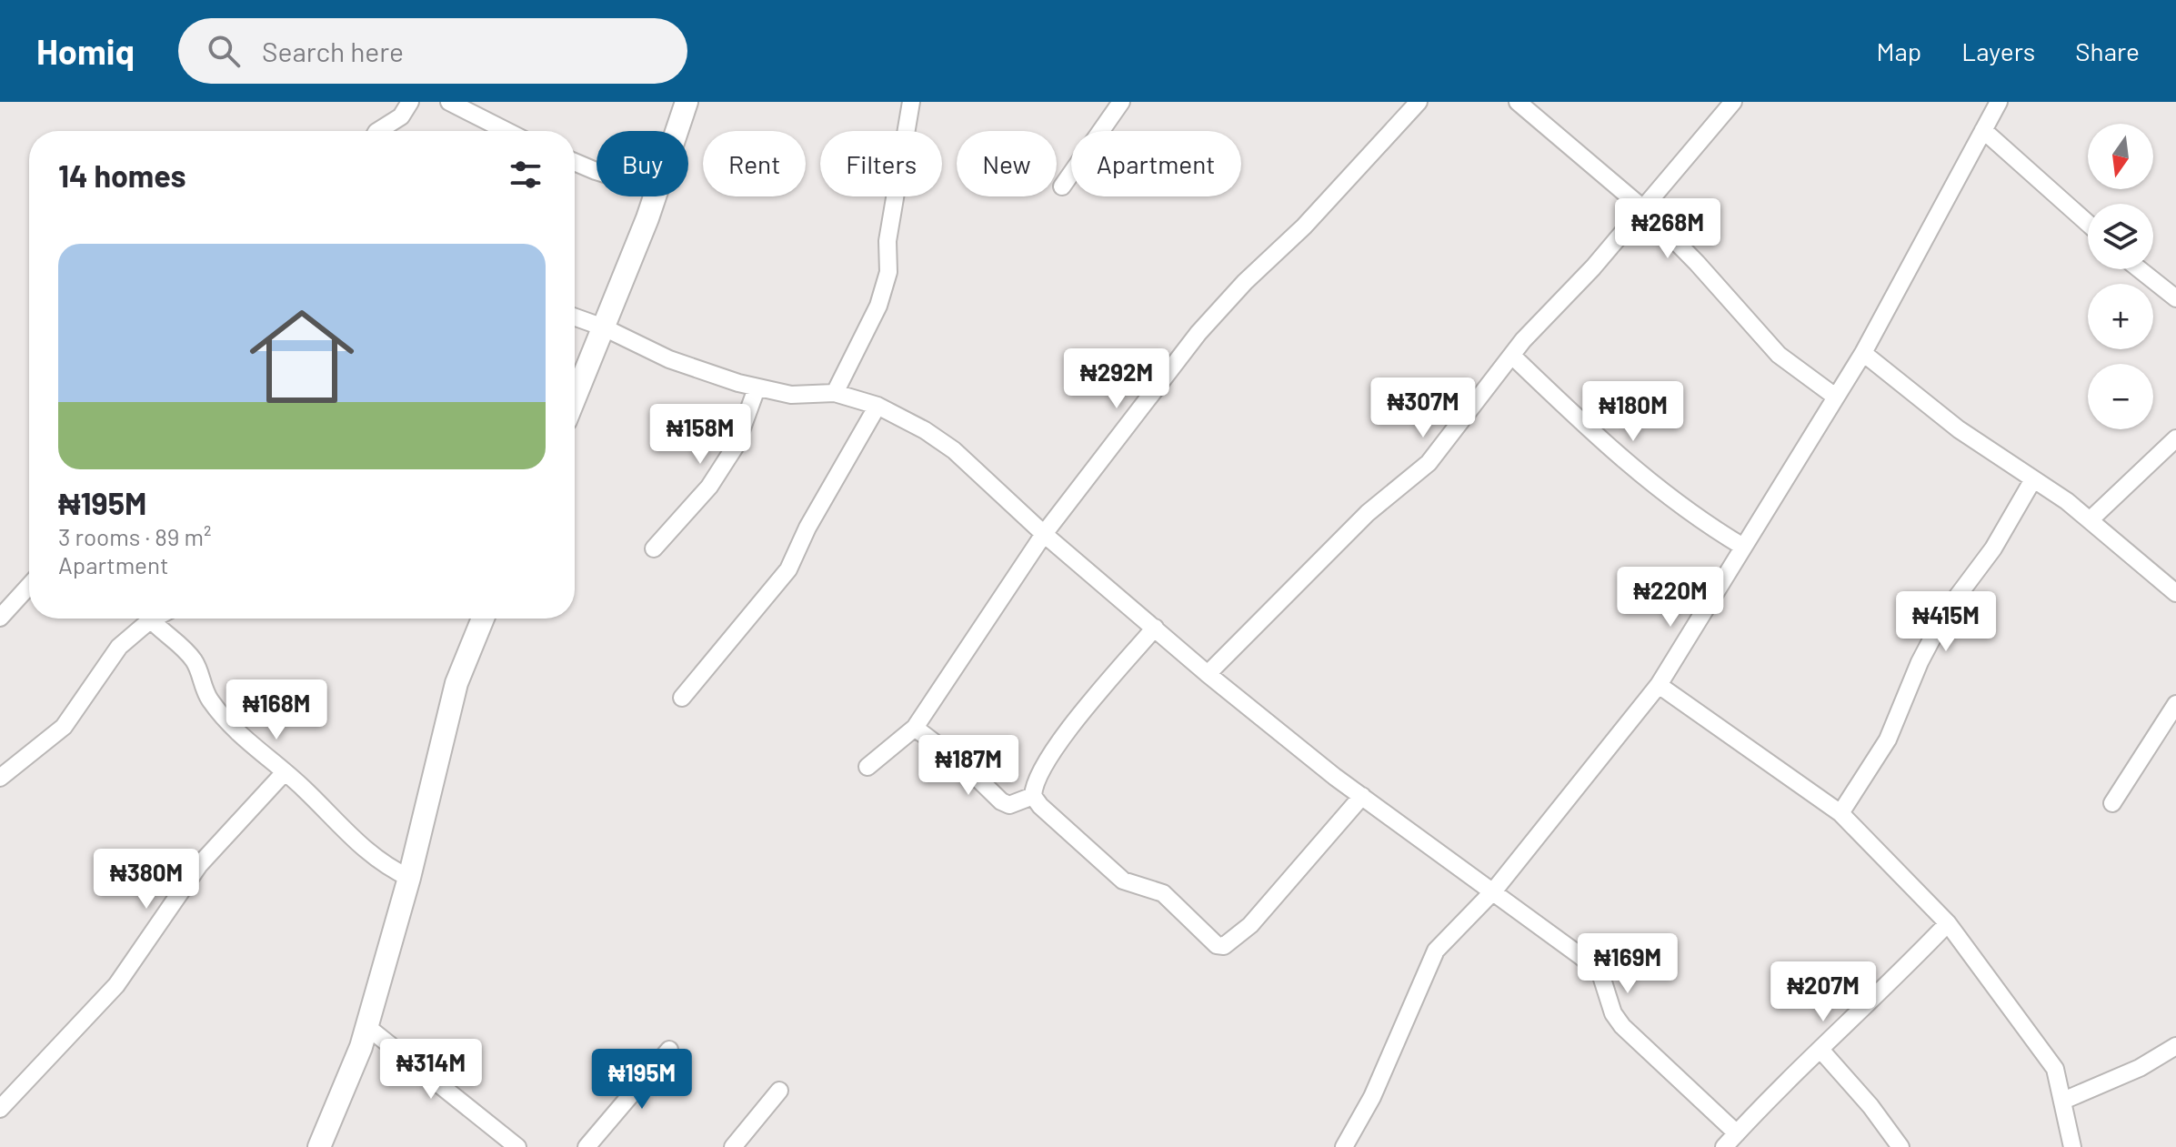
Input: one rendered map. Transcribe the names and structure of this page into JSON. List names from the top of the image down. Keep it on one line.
{"north":"bottom","page":{"header":"Homiq","search":"Search here","nav":["Map","Layers","Share"],"map_buttons":["+","−"],"chip":["Buy","Rent","Filters","New","Apartment"],"heading":"14 homes","price":["₦268M","₦292M","₦307M","₦180M","₦158M","₦220M","₦415M","₦168M","₦187M","₦380M","₦169M","₦207M","₦314M","₦195M"],"list":[{"name":"₦195M","note":"3 rooms · 89 m² · Apartment"}]}}
